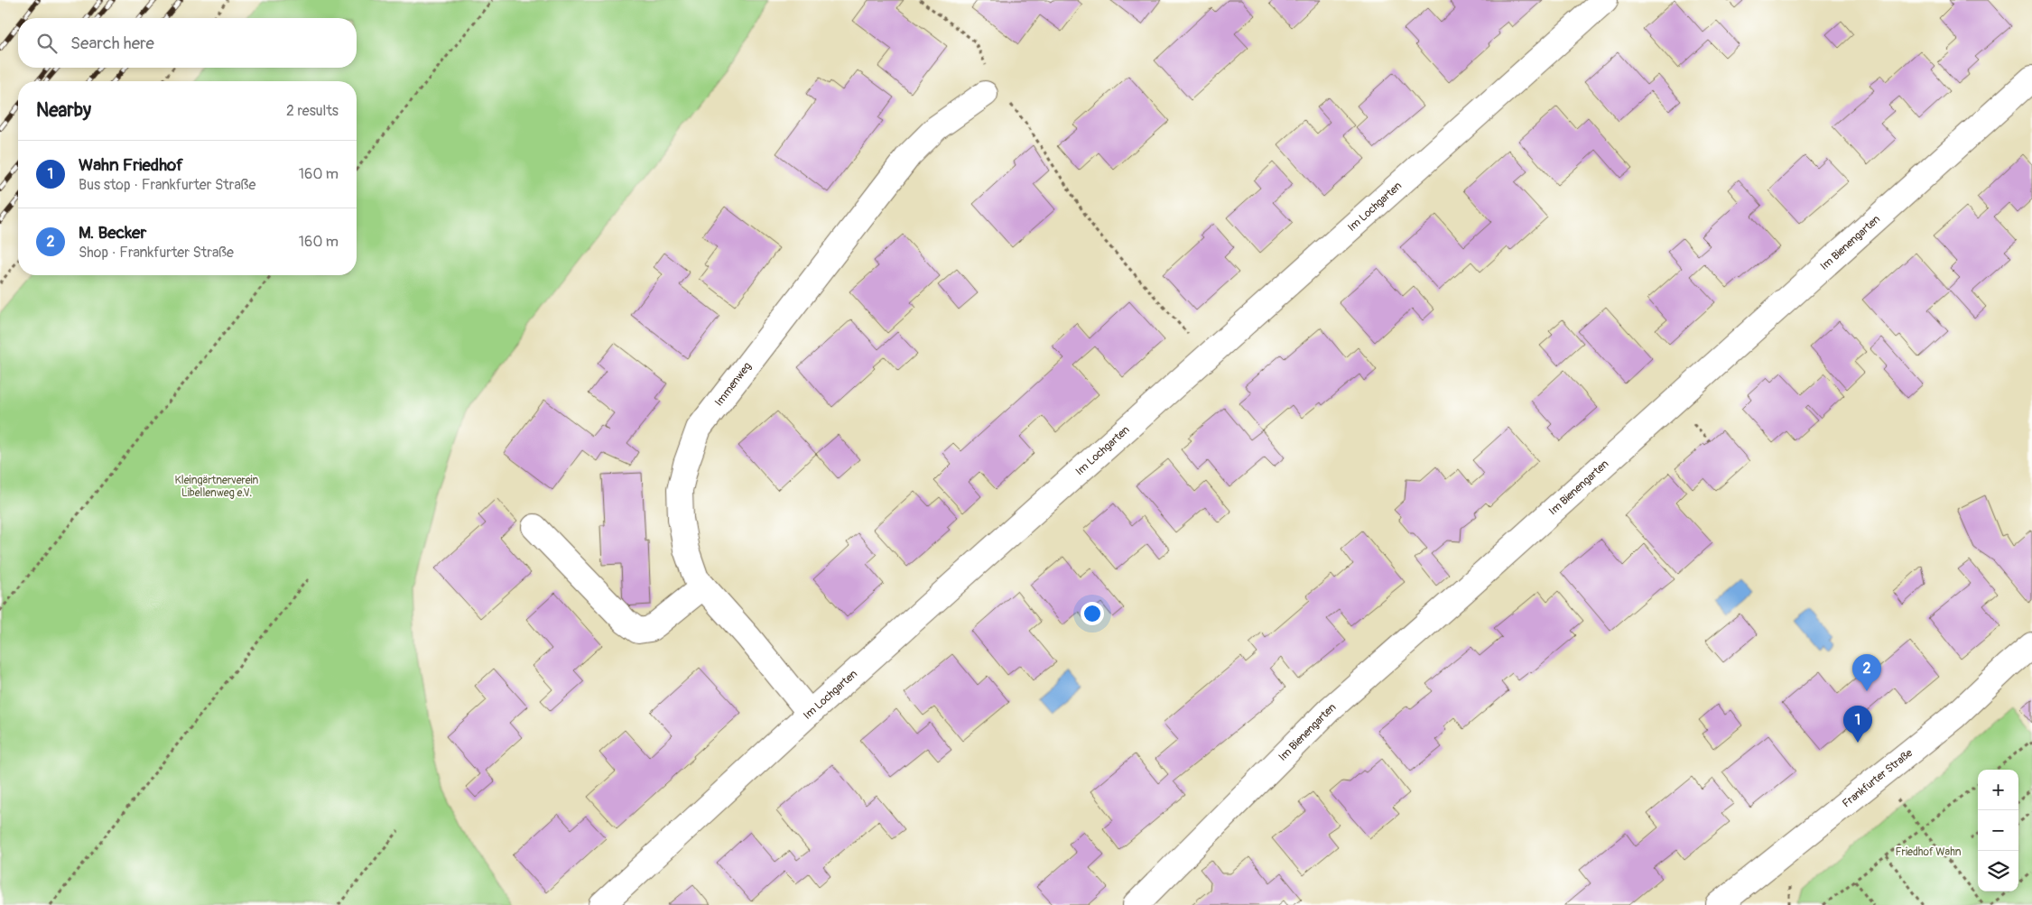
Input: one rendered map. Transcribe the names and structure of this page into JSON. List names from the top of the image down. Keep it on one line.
{"streets":{"street":["Im Lochgarten","Im Bienengarten","Immenweg","Frankfurter Straße"]},"crossings":[["Im Lochgarten","Immenweg"]],"parks":["Kleingärtnerverein Libellenweg e.V.","Friedhof Wahn"],"page":{"search":"Search here","heading":["Nearby","2 results"],"list":[{"mark":"1","name":"Wahn Friedhof","note":"Bus stop · Frankfurter Straße","value":"160 m"},{"mark":"2","name":"M. Becker","note":"Shop · Frankfurter Straße","value":"160 m"}],"pins":["2","1"],"map_buttons":["+","−"]}}
